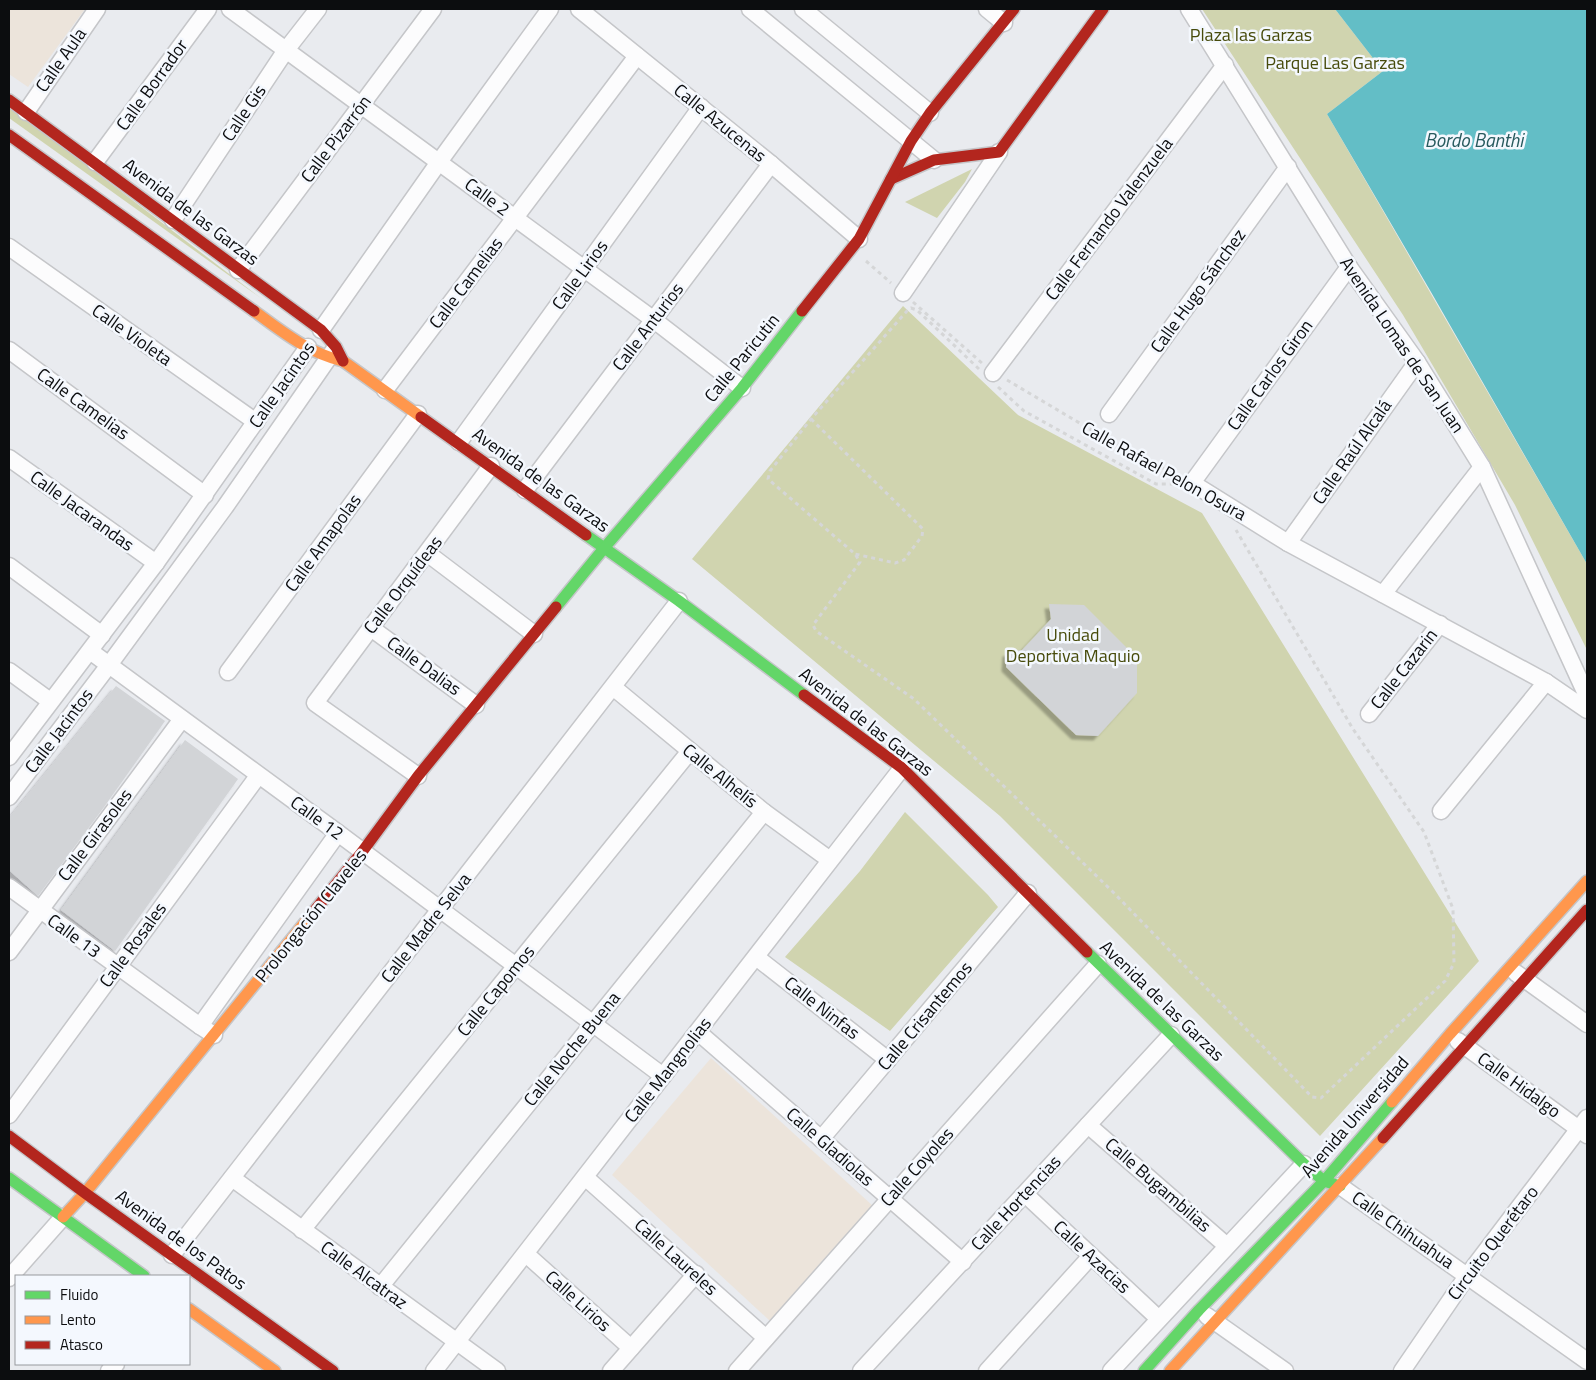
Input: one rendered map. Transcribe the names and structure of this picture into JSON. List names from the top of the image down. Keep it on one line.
{"streets":{"street":["Calle Aula","Calle Borrador","Calle Gis","Calle Azucenas","Calle Pizarrón","Calle 2","Avenida de las Garzas","Calle Fernando Valenzuela","Calle Lirios","Calle Camelias","Calle Hugo Sánchez","Calle Anturios","Calle Violeta","Avenida Lomas de San Juan","Calle Paricutin","Calle Carlos Giron","Calle Jacintos","Calle Raúl Alcalá","Calle Rafael Pelon Osura","Calle Jacarandas","Calle Amapolas","Calle Orquídeas","Calle Dalias","Calle Cazarin","Calle Alhelís","Calle 12","Calle Girasoles","Prolongación Claveles","Calle Madre Selva","Calle 13","Calle Rosales","Calle Capomos","Calle Ninfas","Calle Crisantemos","Calle Noche Buena","Calle Mangnolias","Calle Hidalgo","Avenida Universidad","Calle Gladiolas","Calle Coyoles","Calle Bugambilias","Calle Hortencias","Calle Chihuahua","Avenida de los Patos","Circuito Querétaro","Calle Laureles","Calle Azacias","Calle Alcatraz"]},"crossings":[["Calle Aula","Avenida de las Garzas"],["Calle Borrador","Avenida de las Garzas"],["Calle Gis","Calle 2"],["Calle Gis","Avenida de las Garzas"],["Calle Azucenas","Calle Lirios"],["Calle Azucenas","Calle Camelias"],["Calle Azucenas","Calle Anturios"],["Calle Azucenas","Calle Paricutin"],["Calle Azucenas","Calle Rafael Pelon Osura"],["Calle Pizarrón","Calle 2"],["Calle Pizarrón","Avenida de las Garzas"],["Calle 2","Calle Lirios"],["Calle 2","Calle Camelias"],["Calle 2","Calle Anturios"],["Calle 2","Calle Paricutin"],["Calle 2","Calle Jacintos"],["Avenida de las Garzas","Calle Lirios"],["Avenida de las Garzas","Calle Camelias"],["Avenida de las Garzas","Calle Anturios"],["Avenida de las Garzas","Calle Paricutin"],["Avenida de las Garzas","Calle Jacintos"],["Avenida de las Garzas","Calle Amapolas"],["Avenida de las Garzas","Calle Orquídeas"],["Avenida de las Garzas","Prolongación Claveles"],["Avenida de las Garzas","Calle Madre Selva"],["Avenida de las Garzas","Calle Crisantemos"],["Avenida de las Garzas","Calle Mangnolias"],["Avenida de las Garzas","Avenida Universidad"],["Avenida de las Garzas","Calle Coyoles"],["Avenida de las Garzas","Calle Hortencias"],["Avenida de las Garzas","Calle Chihuahua"],["Calle Fernando Valenzuela","Avenida Lomas de San Juan"],["Calle Fernando Valenzuela","Calle Rafael Pelon Osura"],["Calle Lirios","Calle Mangnolias"],["Calle Camelias","Calle Jacintos"],["Calle Hugo Sánchez","Avenida Lomas de San Juan"],["Calle Violeta","Calle Jacintos"],["Avenida Lomas de San Juan","Calle Carlos Giron"],["Avenida Lomas de San Juan","Calle Raúl Alcalá"],["Calle Paricutin","Calle Rafael Pelon Osura"],["Calle Paricutin","Prolongación Claveles"],["Calle Carlos Giron","Calle Rafael Pelon Osura"],["Calle Jacintos","Calle Jacarandas"],["Calle Jacintos","Calle 12"],["Calle Raúl Alcalá","Calle Rafael Pelon Osura"],["Calle Rafael Pelon Osura","Calle Cazarin"],["Calle Orquídeas","Calle Dalias"],["Calle Orquídeas","Prolongación Claveles"],["Calle Dalias","Prolongación Claveles"],["Calle Alhelís","Calle Madre Selva"],["Calle Alhelís","Calle Capomos"],["Calle Alhelís","Calle Noche Buena"],["Calle Alhelís","Calle Mangnolias"],["Calle 12","Calle Girasoles"],["Calle 12","Prolongación Claveles"],["Calle 12","Calle Madre Selva"],["Calle 12","Calle Rosales"],["Calle 12","Calle Capomos"],["Calle 12","Calle Noche Buena"],["Calle 12","Calle Mangnolias"],["Calle Girasoles","Calle 13"],["Prolongación Claveles","Calle 13"],["Prolongación Claveles","Avenida de los Patos"],["Calle Madre Selva","Avenida de los Patos"],["Calle Madre Selva","Calle Alcatraz"],["Calle 13","Calle Rosales"],["Calle Capomos","Calle Alcatraz"],["Calle Ninfas","Calle Crisantemos"],["Calle Ninfas","Calle Mangnolias"],["Calle Crisantemos","Calle Gladiolas"],["Calle Noche Buena","Calle Alcatraz"],["Calle Mangnolias","Calle Gladiolas"],["Calle Mangnolias","Calle Laureles"],["Calle Mangnolias","Calle Alcatraz"],["Calle Hidalgo","Avenida Universidad"],["Calle Hidalgo","Circuito Querétaro"],["Avenida Universidad","Calle Chihuahua"],["Calle Gladiolas","Calle Coyoles"],["Calle Gladiolas","Calle Hortencias"],["Calle Coyoles","Calle Laureles"],["Calle Bugambilias","Calle Hortencias"],["Calle Hortencias","Calle Azacias"],["Calle Chihuahua","Circuito Querétaro"]],"water":["Bordo Banthi"],"parks":["Plaza las Garzas","Parque Las Garzas","Unidad Deportiva Maquio"],"legend":["Fluido","Lento","Atasco"]}
